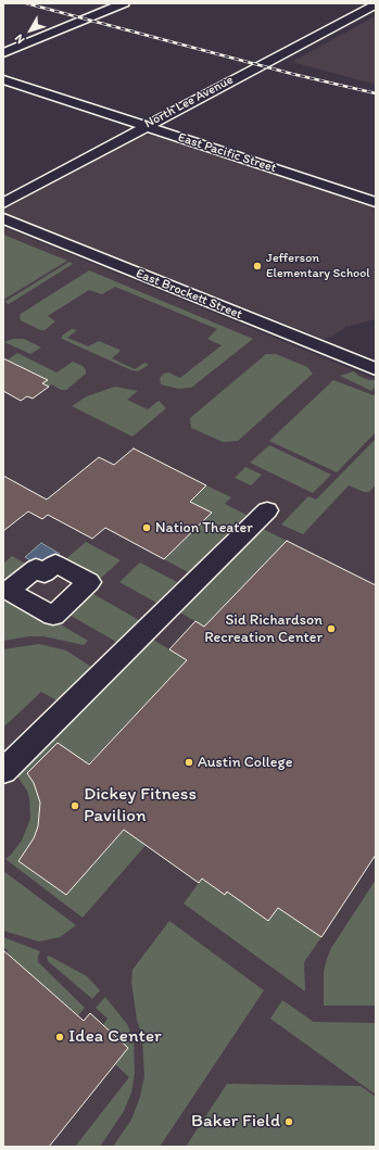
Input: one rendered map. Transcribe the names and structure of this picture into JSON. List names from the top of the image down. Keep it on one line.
{"streets":{"main road":["East Brockett Street"],"street":["North Lee Avenue","East Pacific Street"]},"crossings":[["North Lee Avenue","East Pacific Street"]],"places":["Jefferson Elementary School","Nation Theater","Sid Richardson Recreation Center","Austin College","Dickey Fitness Pavilion","Idea Center","Baker Field"],"north":"bottom left"}
